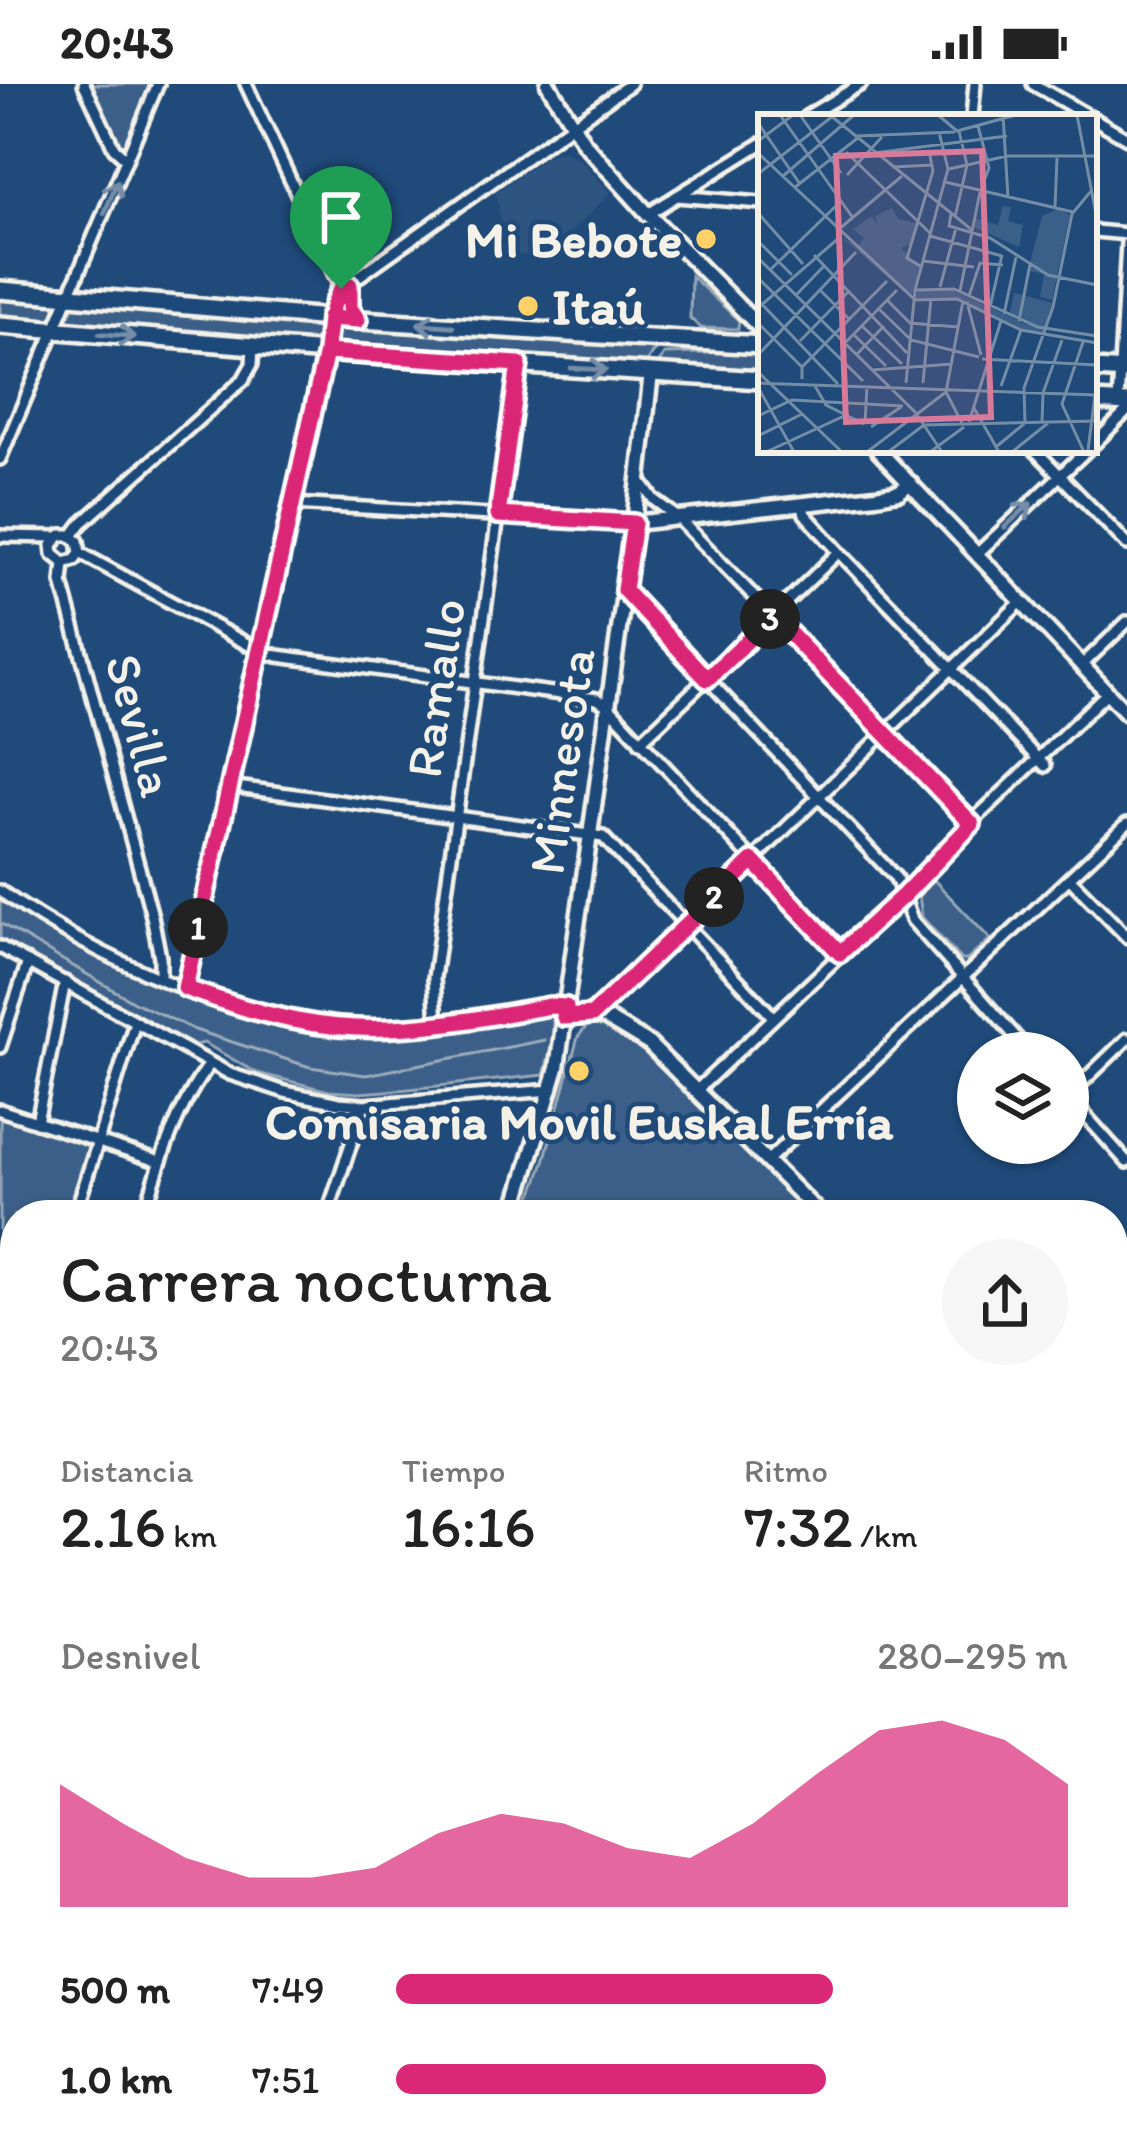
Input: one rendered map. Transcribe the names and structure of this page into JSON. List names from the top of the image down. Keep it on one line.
{"streets":{"street":["Ramallo","Sevilla","Minnesota"]},"places":["Mi Bebote","Itaú","Comisaria Movil Euskal Erría"],"page":{"status":"20:43","pins":["3","2","1"],"heading":["Carrera nocturna","20:43"],"stats":[["Distancia","2.16 km"],["Tiempo","16:16"],["Ritmo","7:32 /km"]],"chart":["Desnivel","280–295 m"],"list":[{"name":"500 m","note":"7:49"},{"name":"1.0 km","note":"7:51"}]}}
